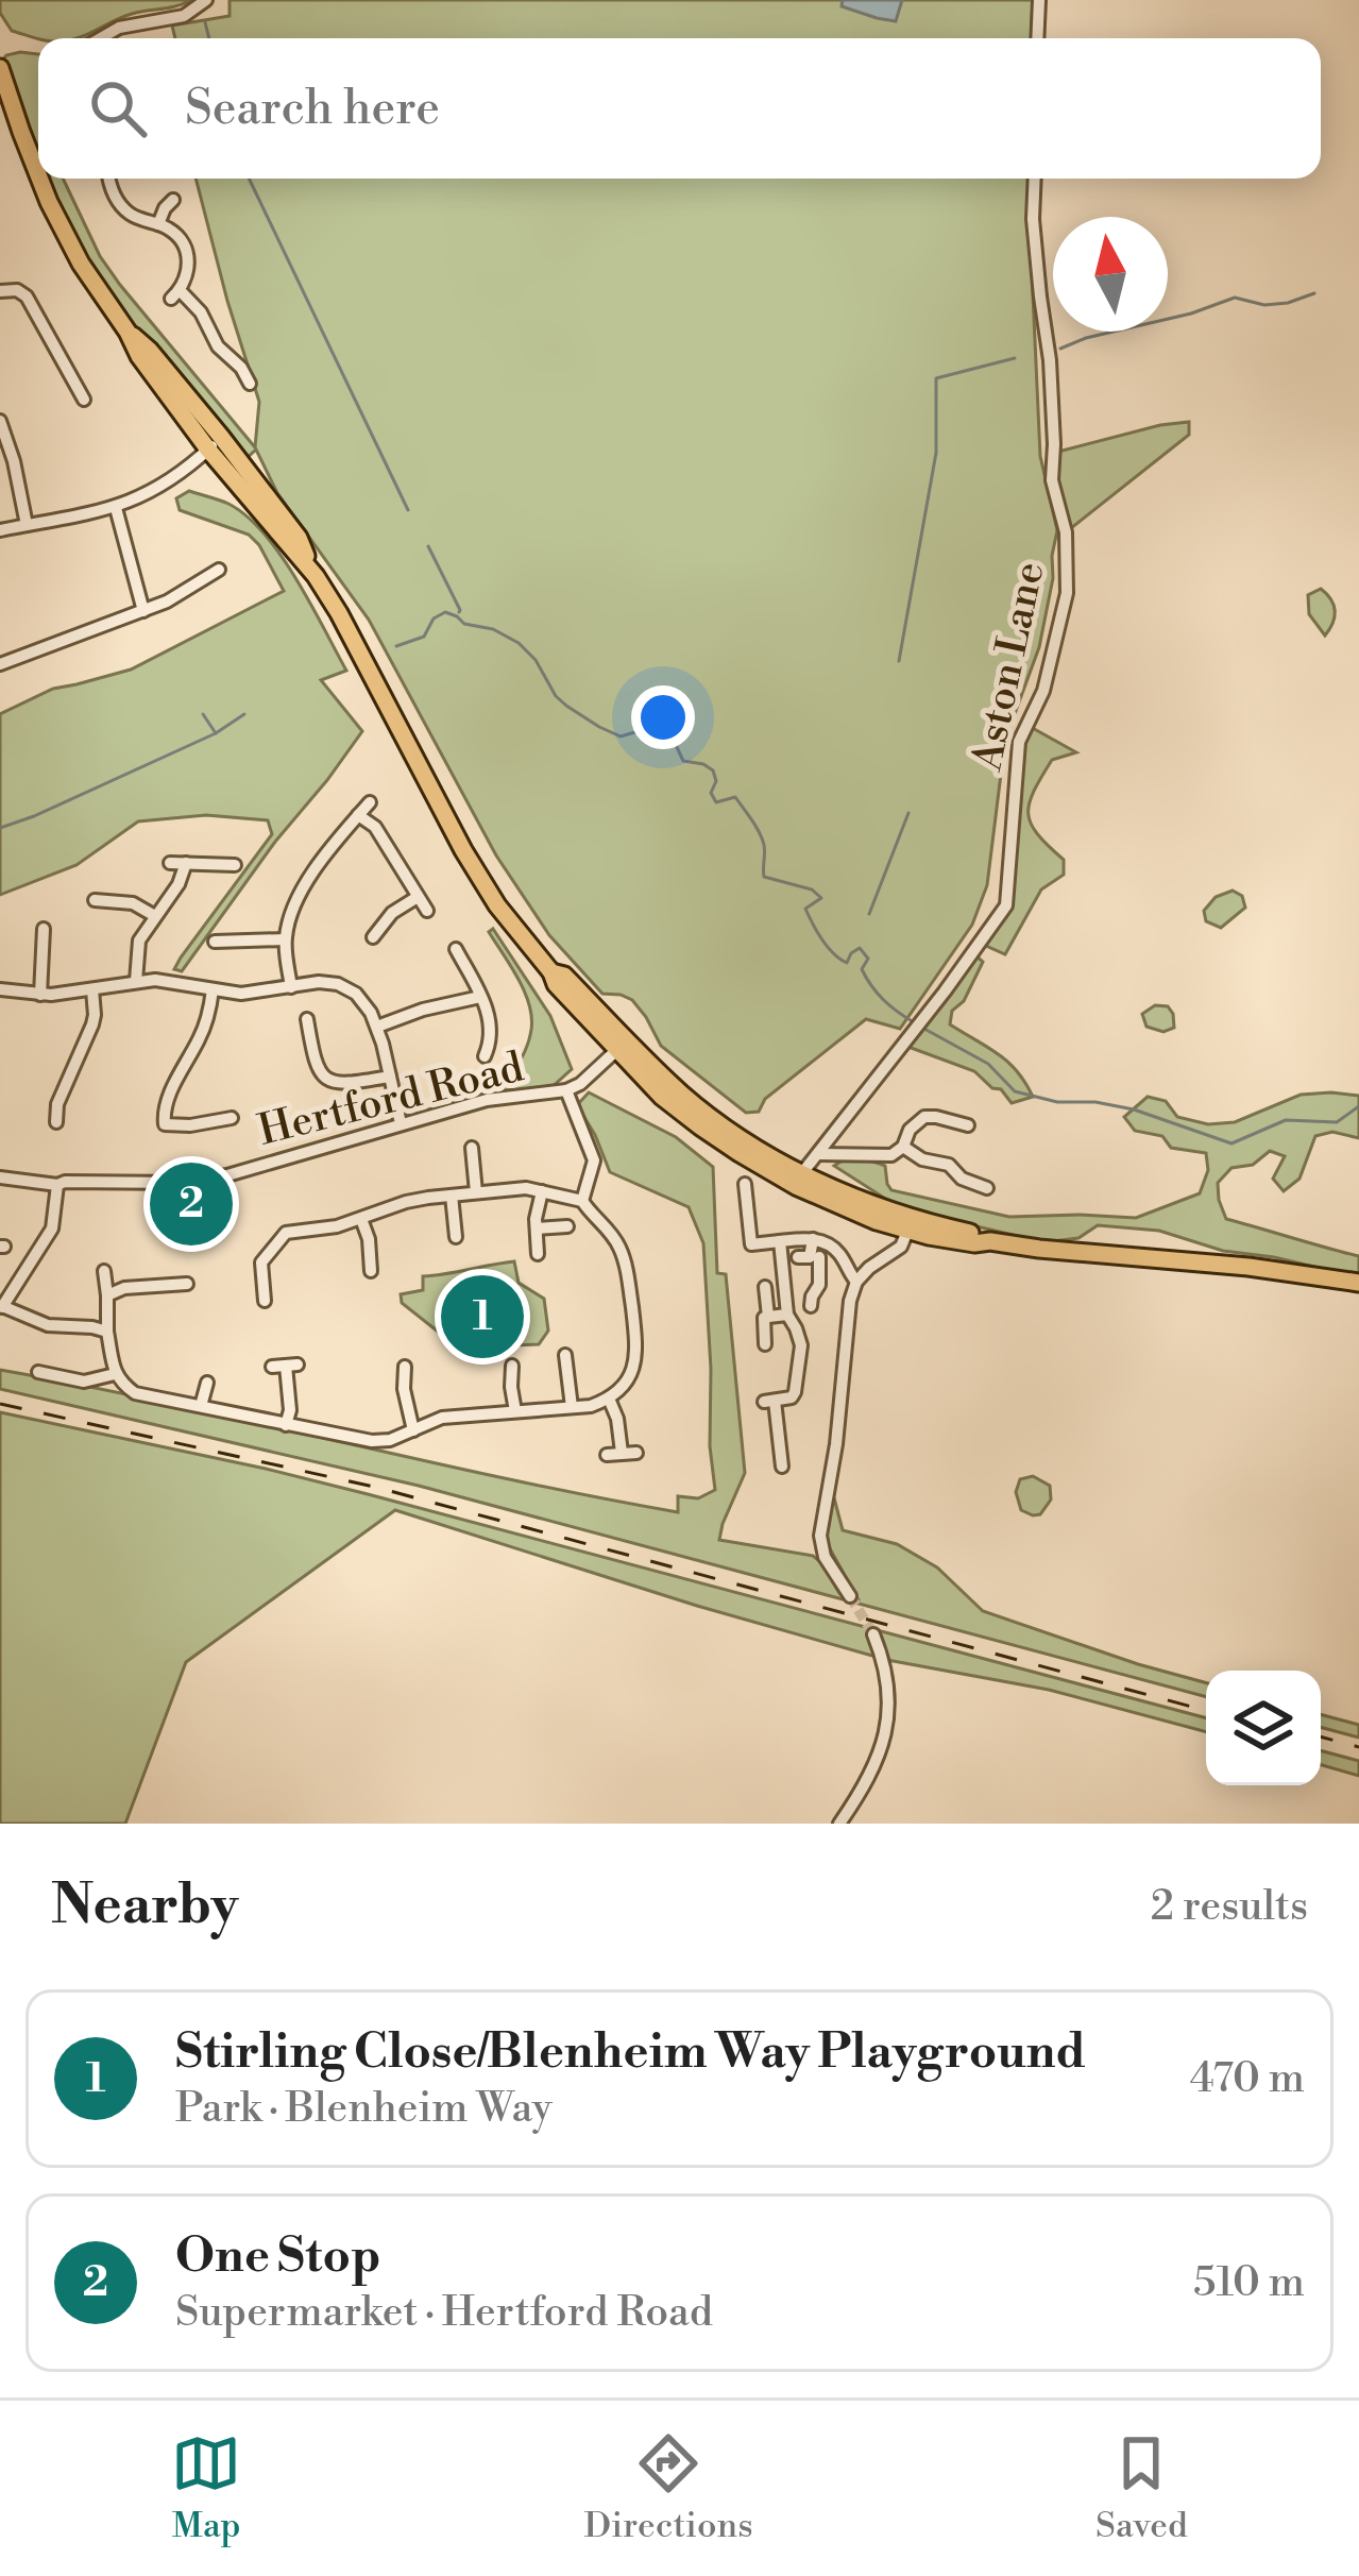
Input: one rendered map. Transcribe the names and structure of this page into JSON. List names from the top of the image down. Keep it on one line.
{"streets":{"street":["Aston Lane","Hertford Road"]},"north":"top","page":{"search":"Search here","pins":["2","1"],"heading":["Nearby","2 results"],"list":[{"mark":"1","name":"Stirling Close/Blenheim Way Playground","note":"Park · Blenheim Way","value":"470 m"},{"mark":"2","name":"One Stop","note":"Supermarket · Hertford Road","value":"510 m"}],"nav":["Map","Directions","Saved"]}}
